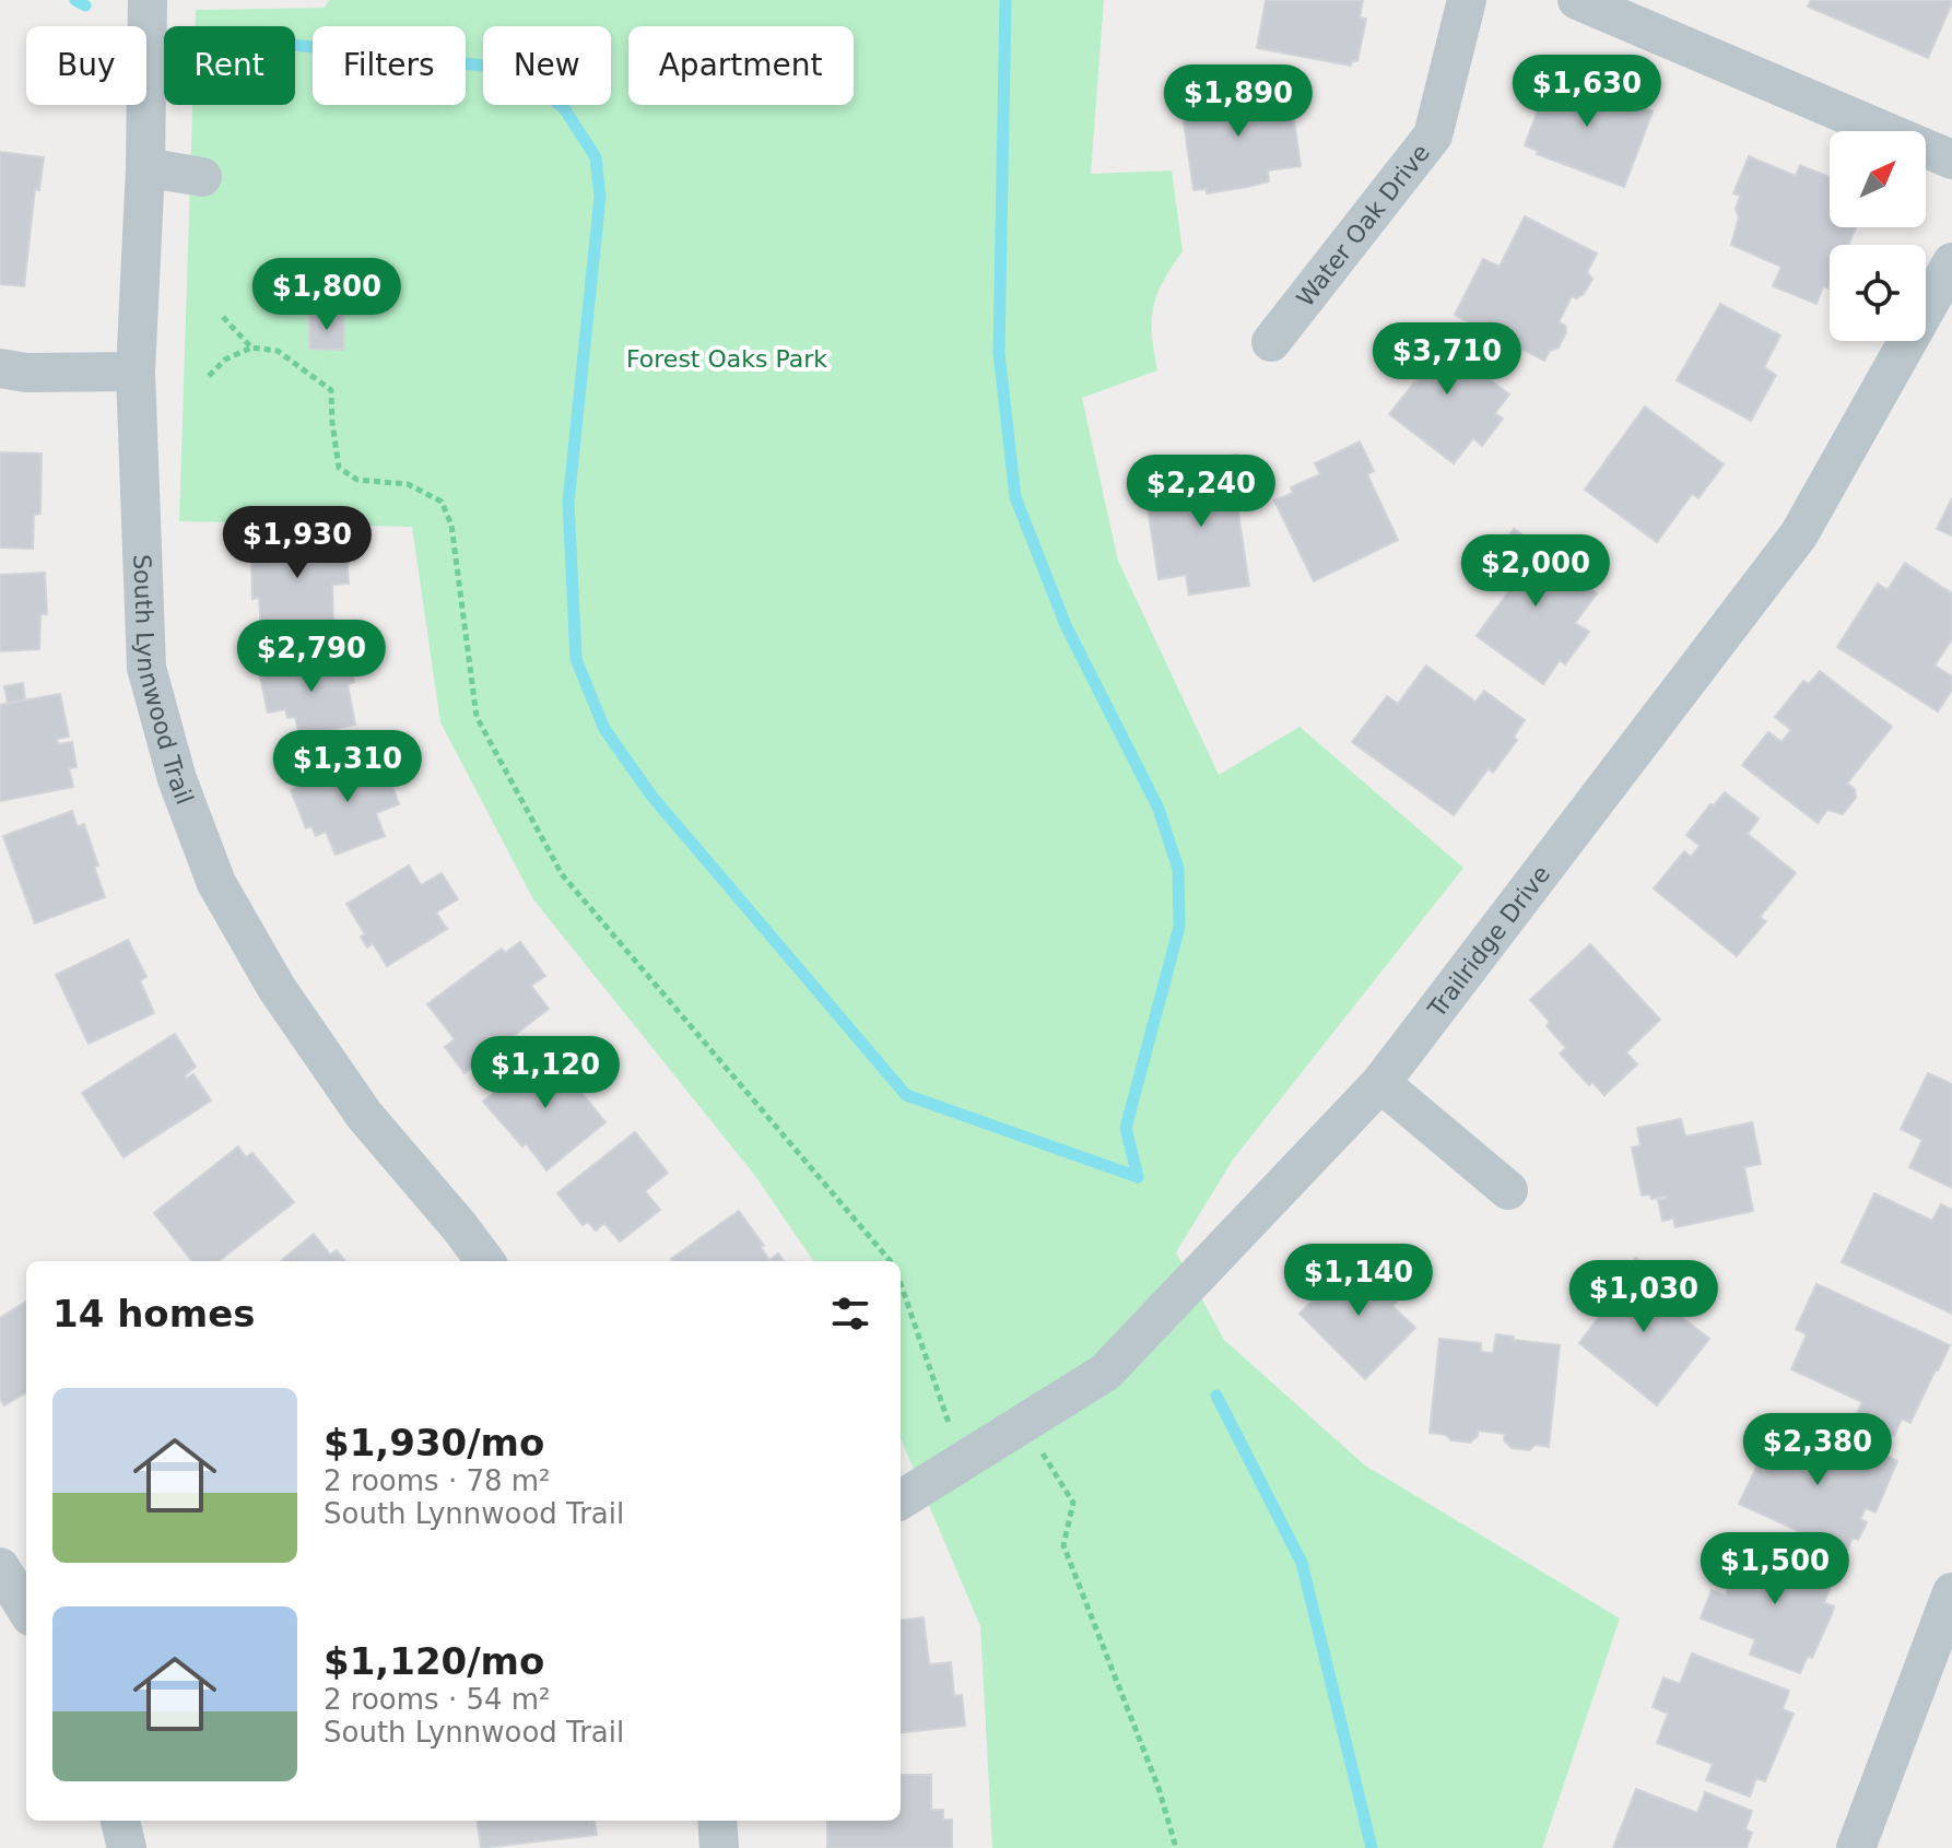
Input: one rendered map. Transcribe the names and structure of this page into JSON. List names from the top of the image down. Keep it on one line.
{"streets":{"street":["Water Oak Drive","South Lynnwood Trail","Trailridge Drive"]},"parks":["Forest Oaks Park"],"north":"top right","page":{"chip":["Buy","Rent","Filters","New","Apartment"],"price":["$1,630","$1,890","$1,800","$3,710","$2,240","$1,930","$2,000","$2,790","$1,310","$1,120","$1,140","$1,030","$2,380","$1,500"],"heading":"14 homes","list":[{"name":"$1,930/mo","note":"2 rooms · 78 m² · South Lynnwood Trail"},{"name":"$1,120/mo","note":"2 rooms · 54 m² · South Lynnwood Trail"}]}}
